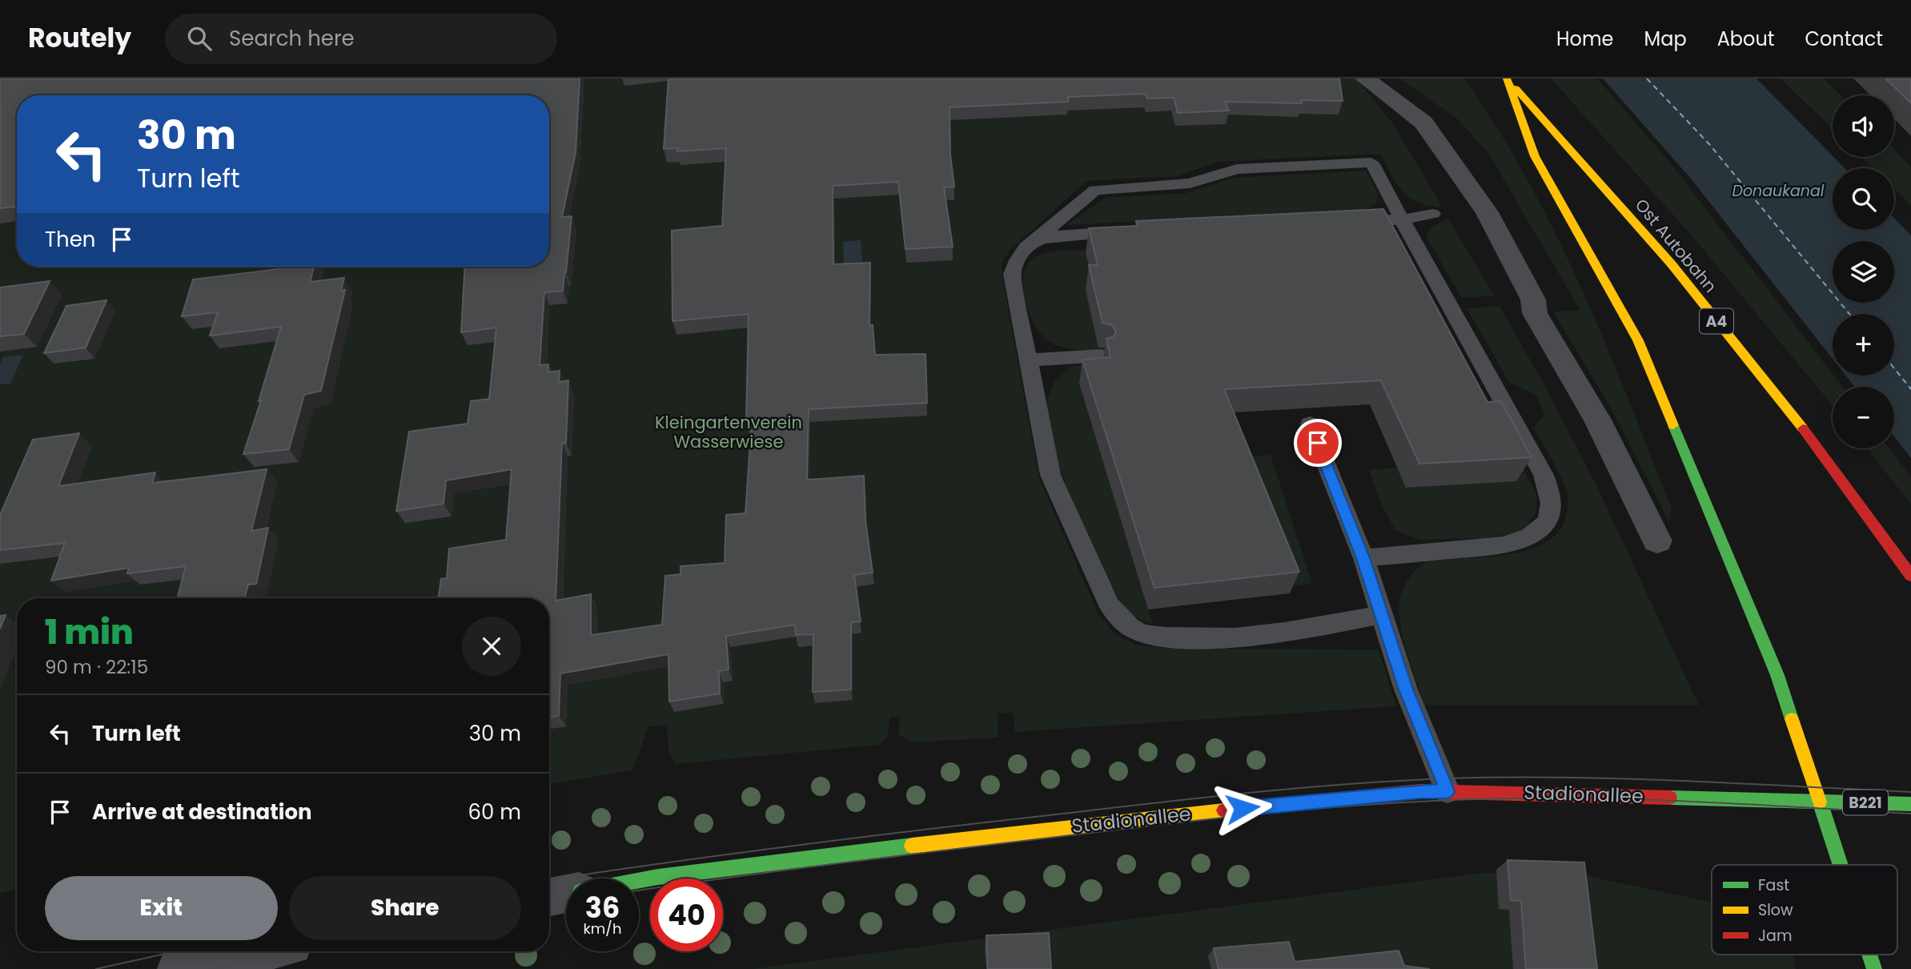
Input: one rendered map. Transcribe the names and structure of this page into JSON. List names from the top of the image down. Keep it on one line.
{"streets":{"main road":["Ost Autobahn","A4","Stadionallee","B221"]},"crossings":[["Stadionallee","B221"]],"water":["Donaukanal"],"parks":["Kleingartenverein Wasserwiese"],"legend":["Fast","Slow","Jam"],"page":{"header":"Routely","search":"Search here","nav":["Home","Map","About","Contact"],"map_buttons":["+","−"],"turn":["30 m","Turn left"],"then":"Then","heading":["1 min","90 m · 22:15"],"list":[{"name":"Turn left","value":"30 m"},{"name":"Arrive at destination","value":"60 m"}],"buttons":["Exit","Share"],"speed":"36 km/h","limit":"40"}}
